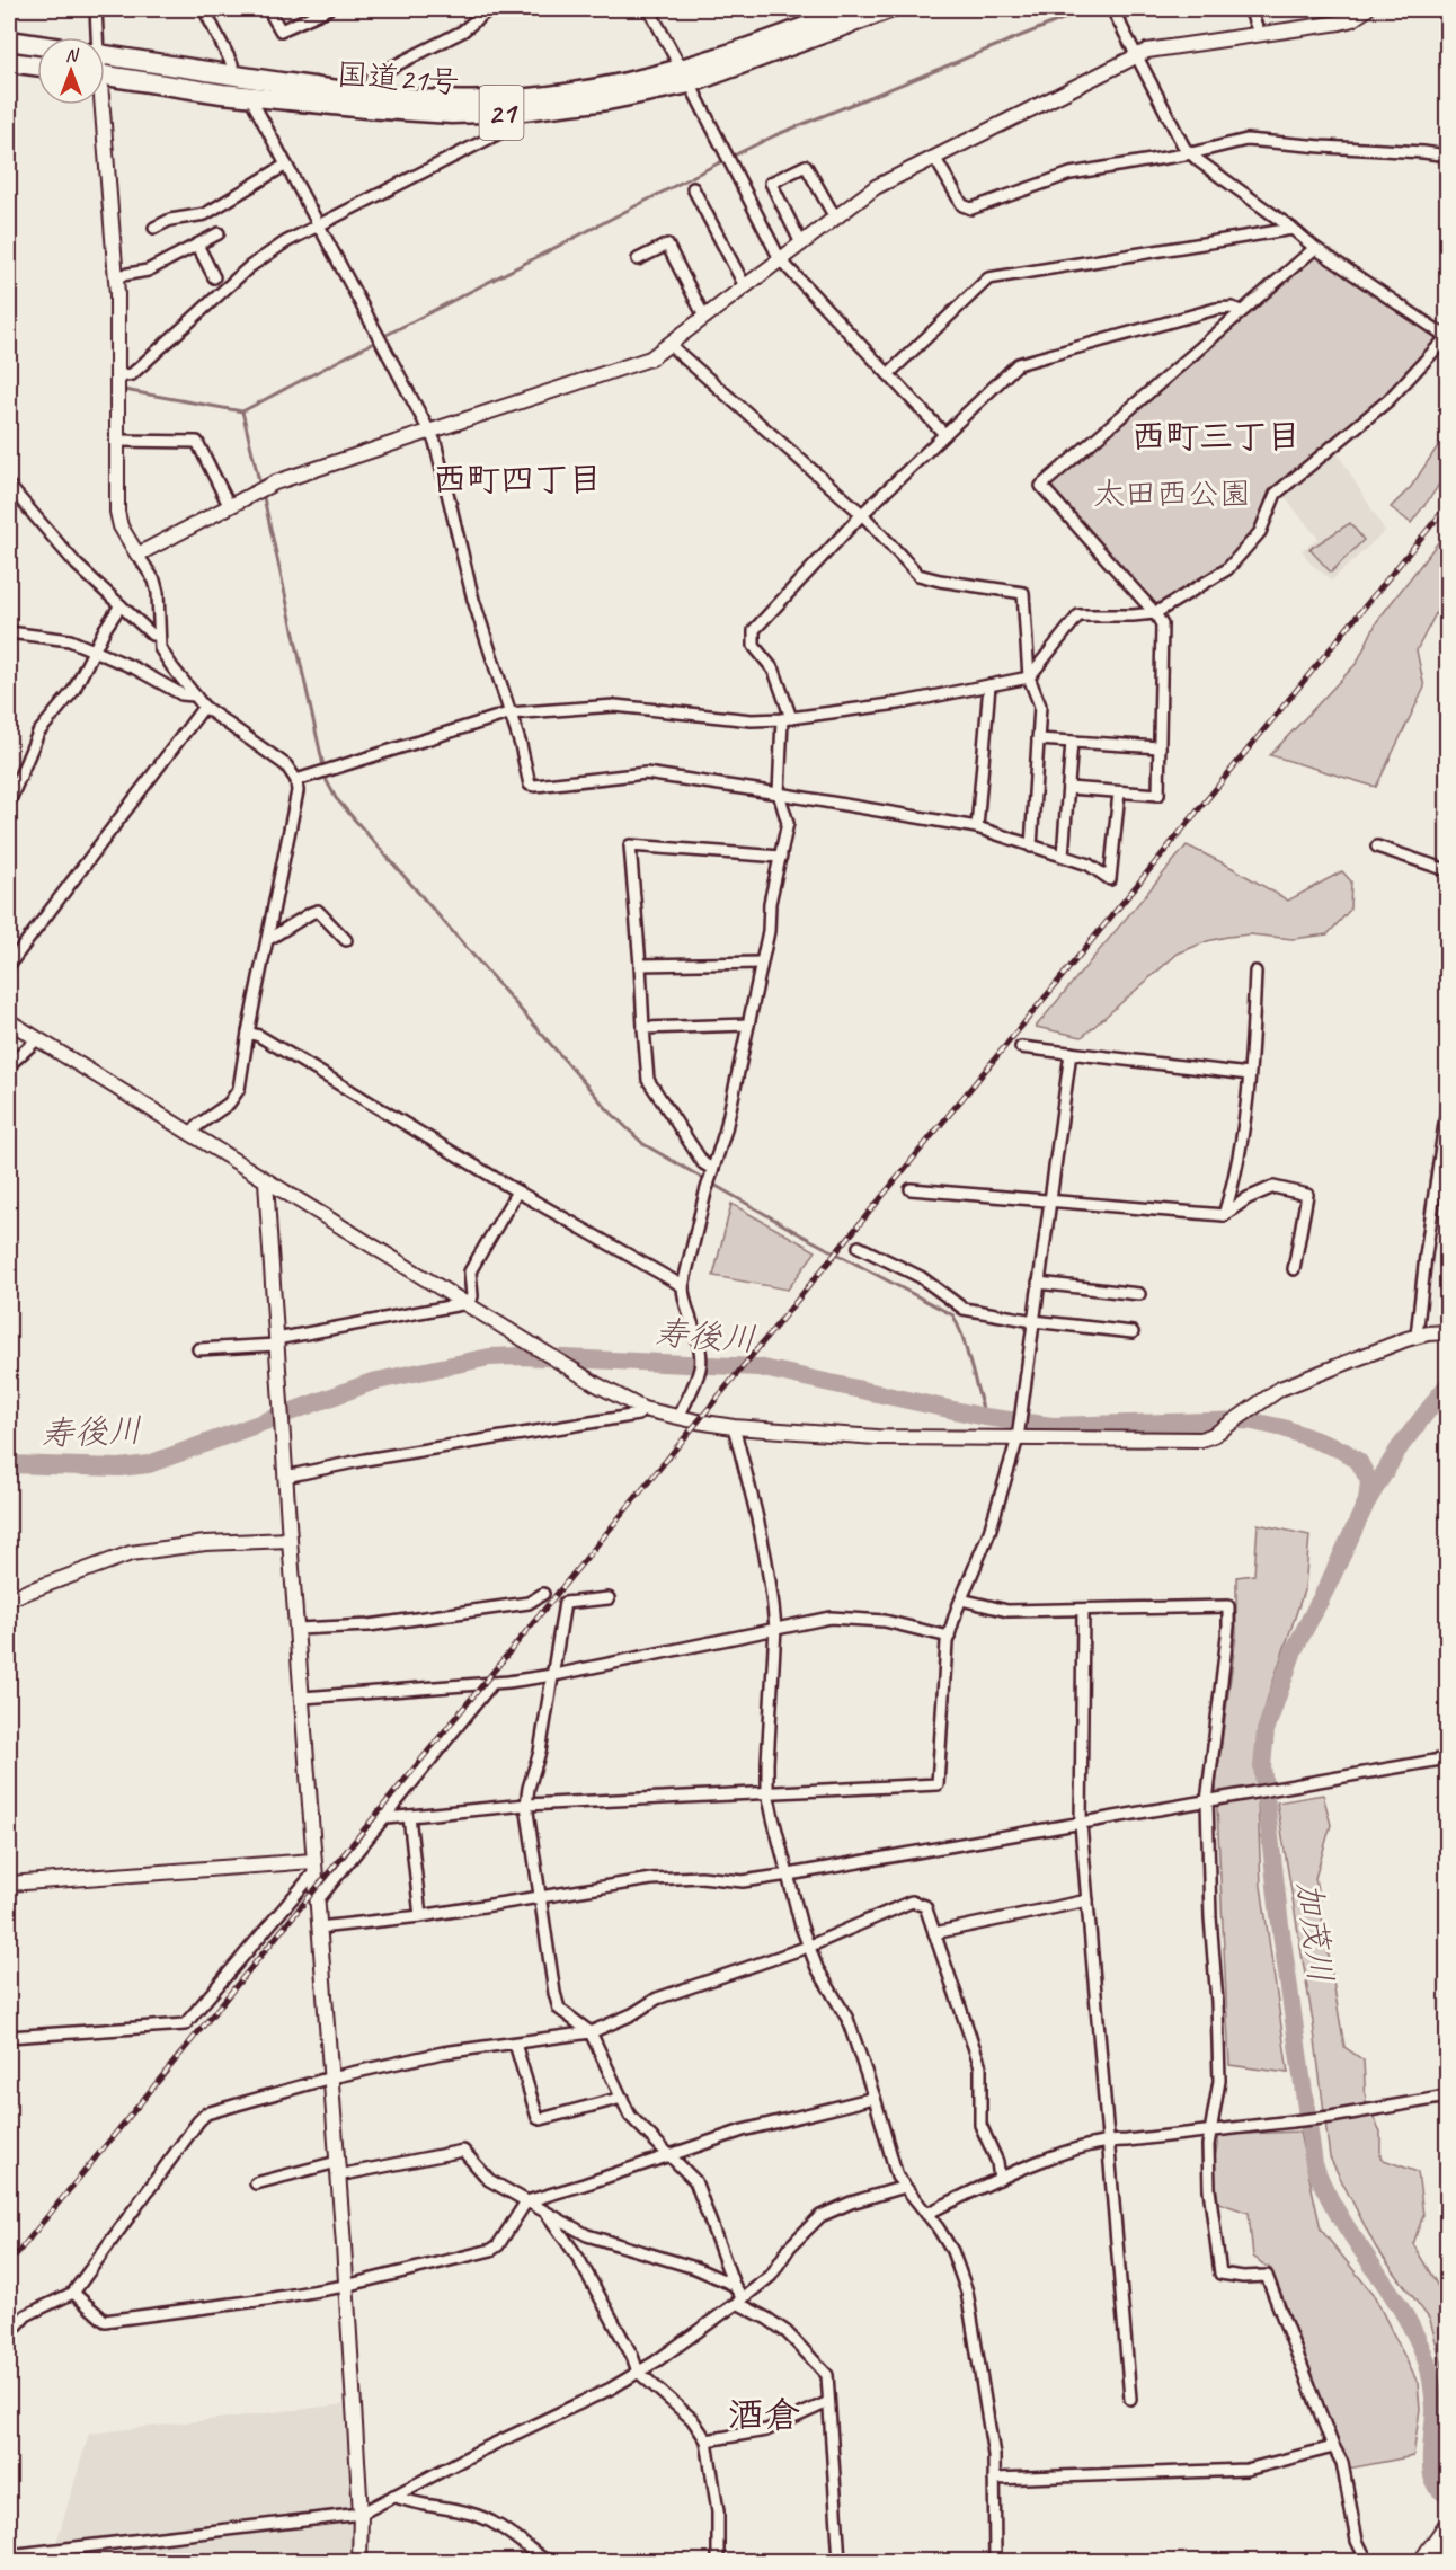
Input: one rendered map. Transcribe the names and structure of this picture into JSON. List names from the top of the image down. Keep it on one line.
{"streets":{"highway":["国道21号","21"]},"districts":["西町三丁目","西町四丁目","酒倉"],"water":["寿後川","加茂川"],"parks":["太田西公園"],"north":"top"}
